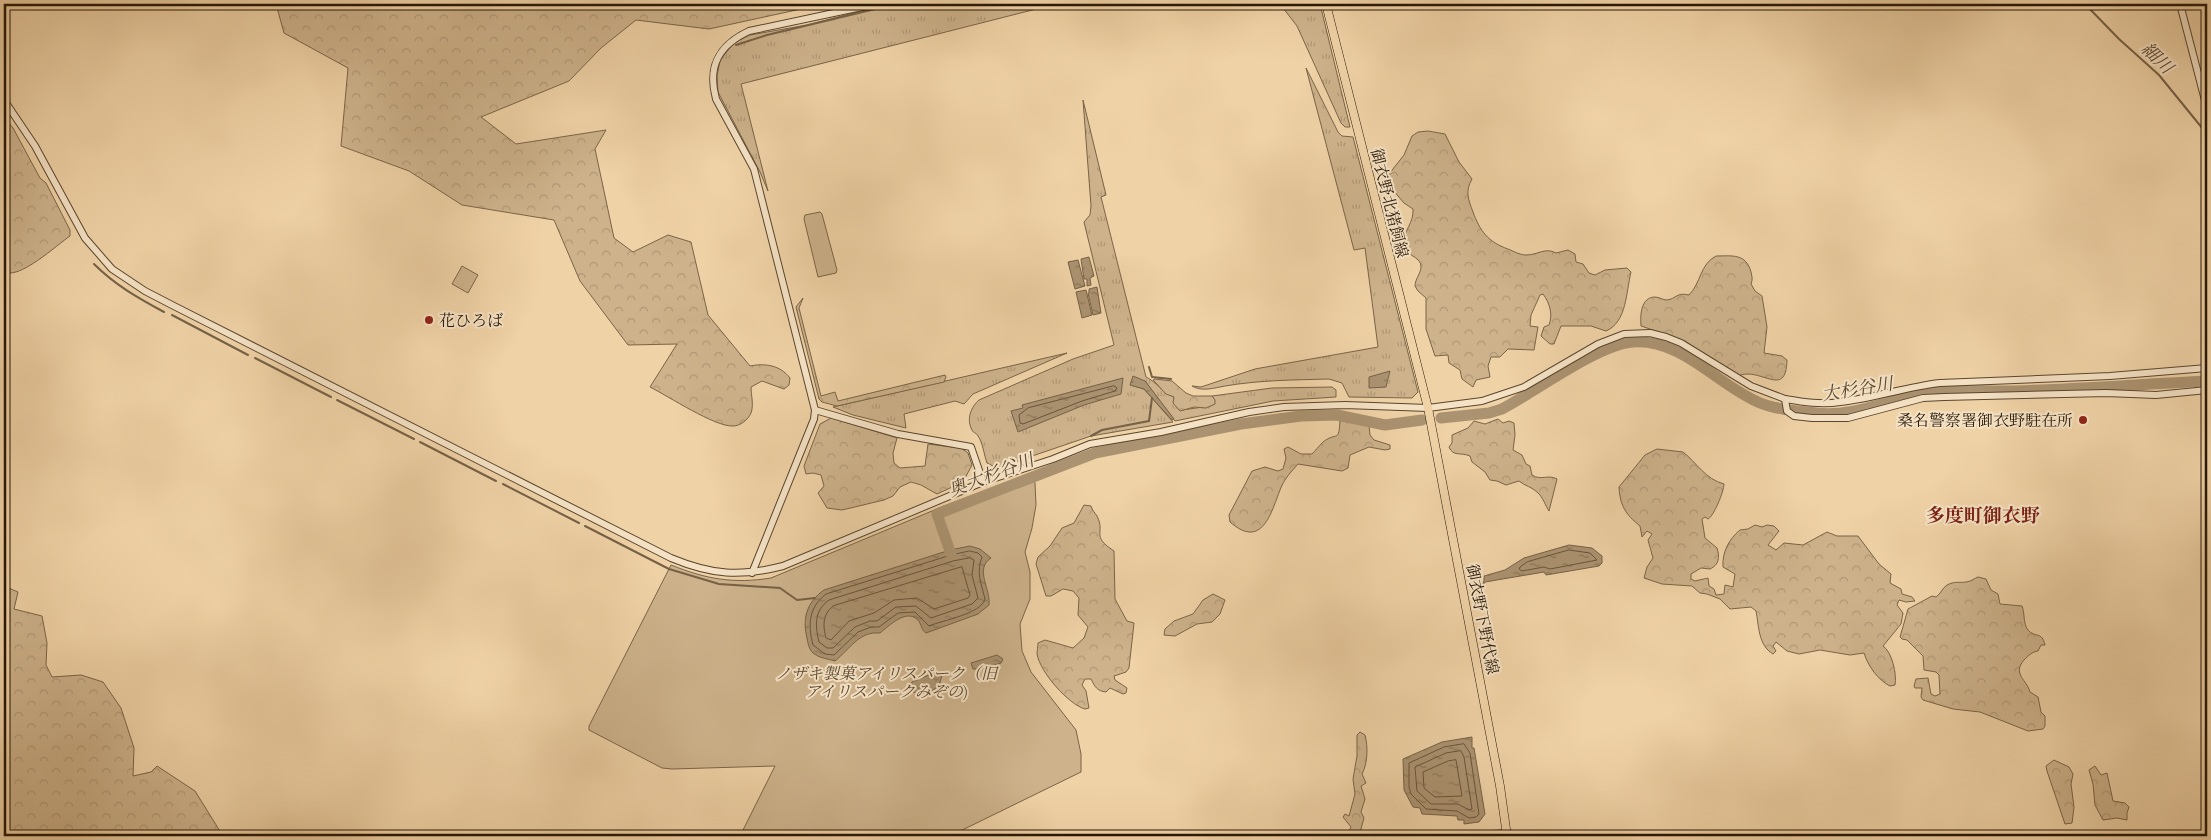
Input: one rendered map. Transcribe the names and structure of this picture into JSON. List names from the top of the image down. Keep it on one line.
{"streets":{"main road":["御衣野北猪飼線","御衣野下野代線"]},"crossings":[["御衣野北猪飼線","御衣野下野代線"]],"districts":["多度町御衣野"],"water":["細川","大杉谷川","奥大杉谷川"],"parks":["ノザキ製菓アイリスパーク（旧 アイリスパークみぞの)"],"places":["花ひろば","桑名警察署御衣野駐在所"]}
